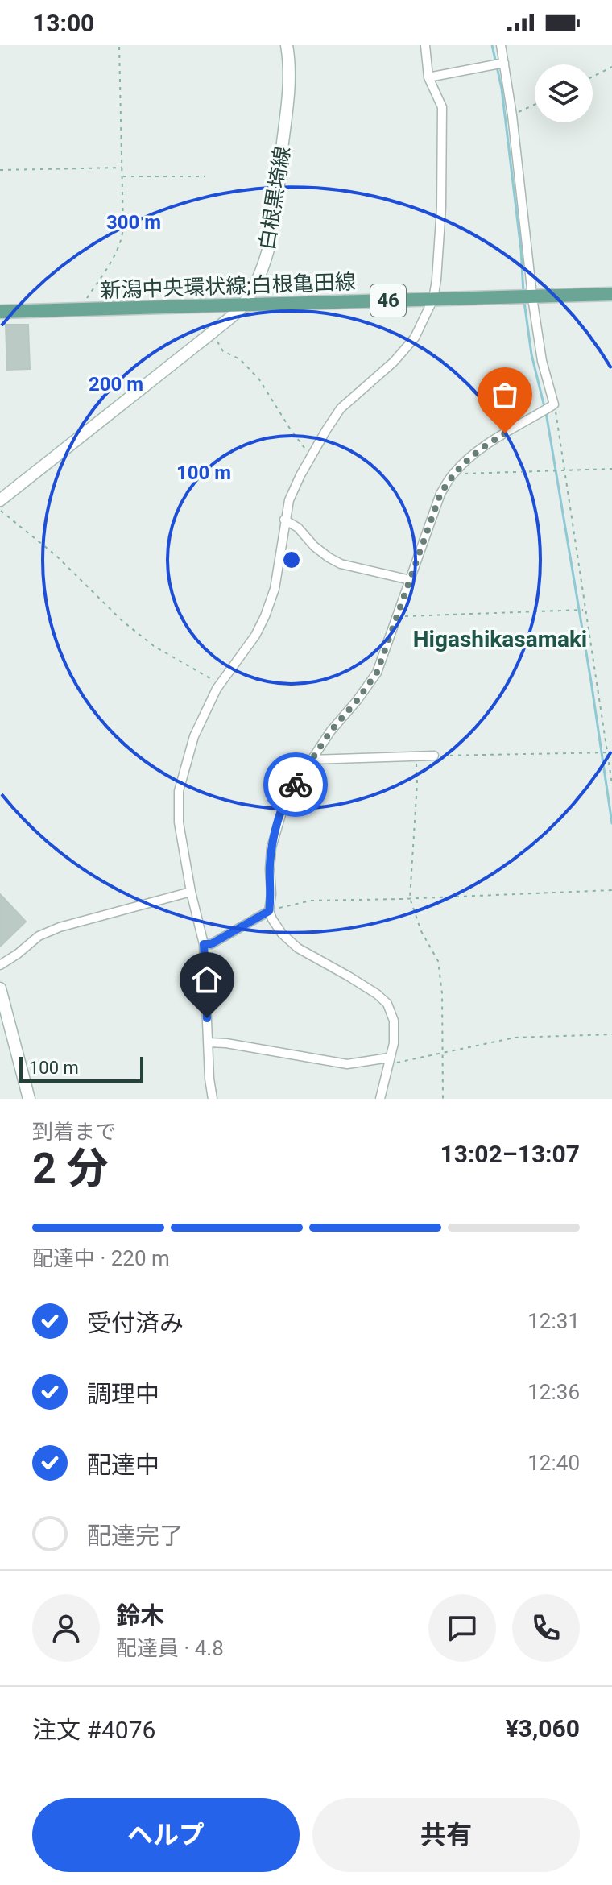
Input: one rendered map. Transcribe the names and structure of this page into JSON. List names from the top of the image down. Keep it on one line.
{"streets":{"main road":["白根黒埼線","新潟中央環状線;白根亀田線","46"]},"crossings":[["白根黒埼線","新潟中央環状線;白根亀田線"]],"districts":["Higashikasamaki"],"scale_bar":"100 m","page":{"status":"13:00","scale":"100 m","heading":["2 分","到着まで","13:02–13:07"],"panel":["鈴木","配達員 · 4.8","注文 #4076","¥3,060"],"bar":"配達中 · 220 m","list":[["受付済み","12:31"],["調理中","12:36"],["配達中","12:40"],"配達完了"],"buttons":["ヘルプ","共有"]},"rings":["300 m","200 m","100 m"]}
